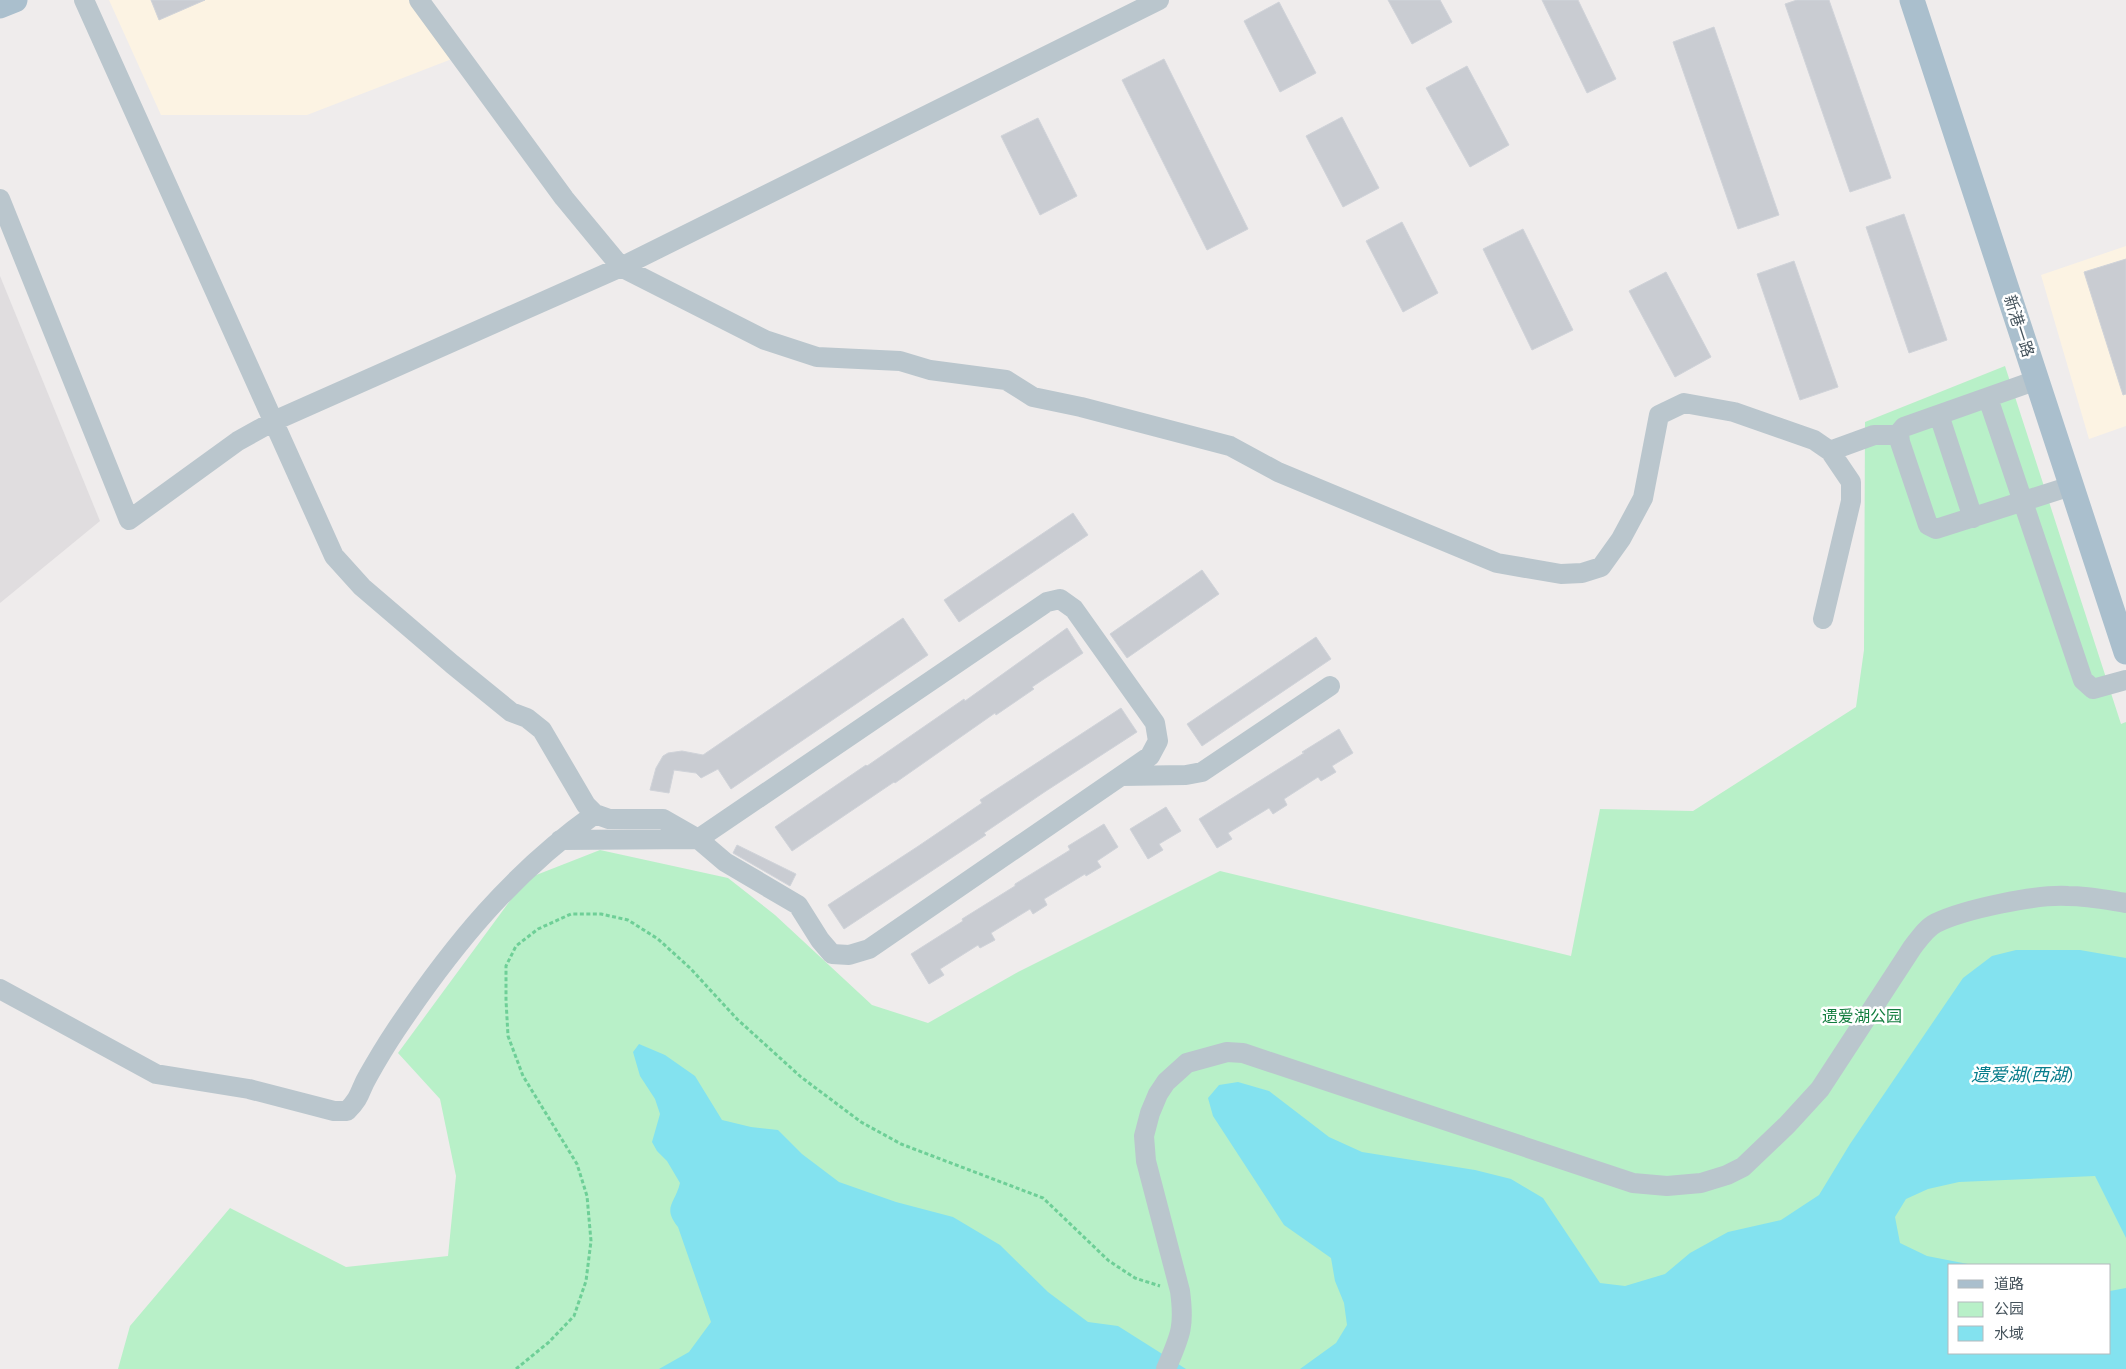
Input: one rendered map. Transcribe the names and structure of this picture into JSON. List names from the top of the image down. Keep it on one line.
{"streets":{"main road":["新港一路"]},"water":["遗爱湖(西湖)"],"parks":["遗爱湖公园"],"legend":["道路","公园","水域"]}
